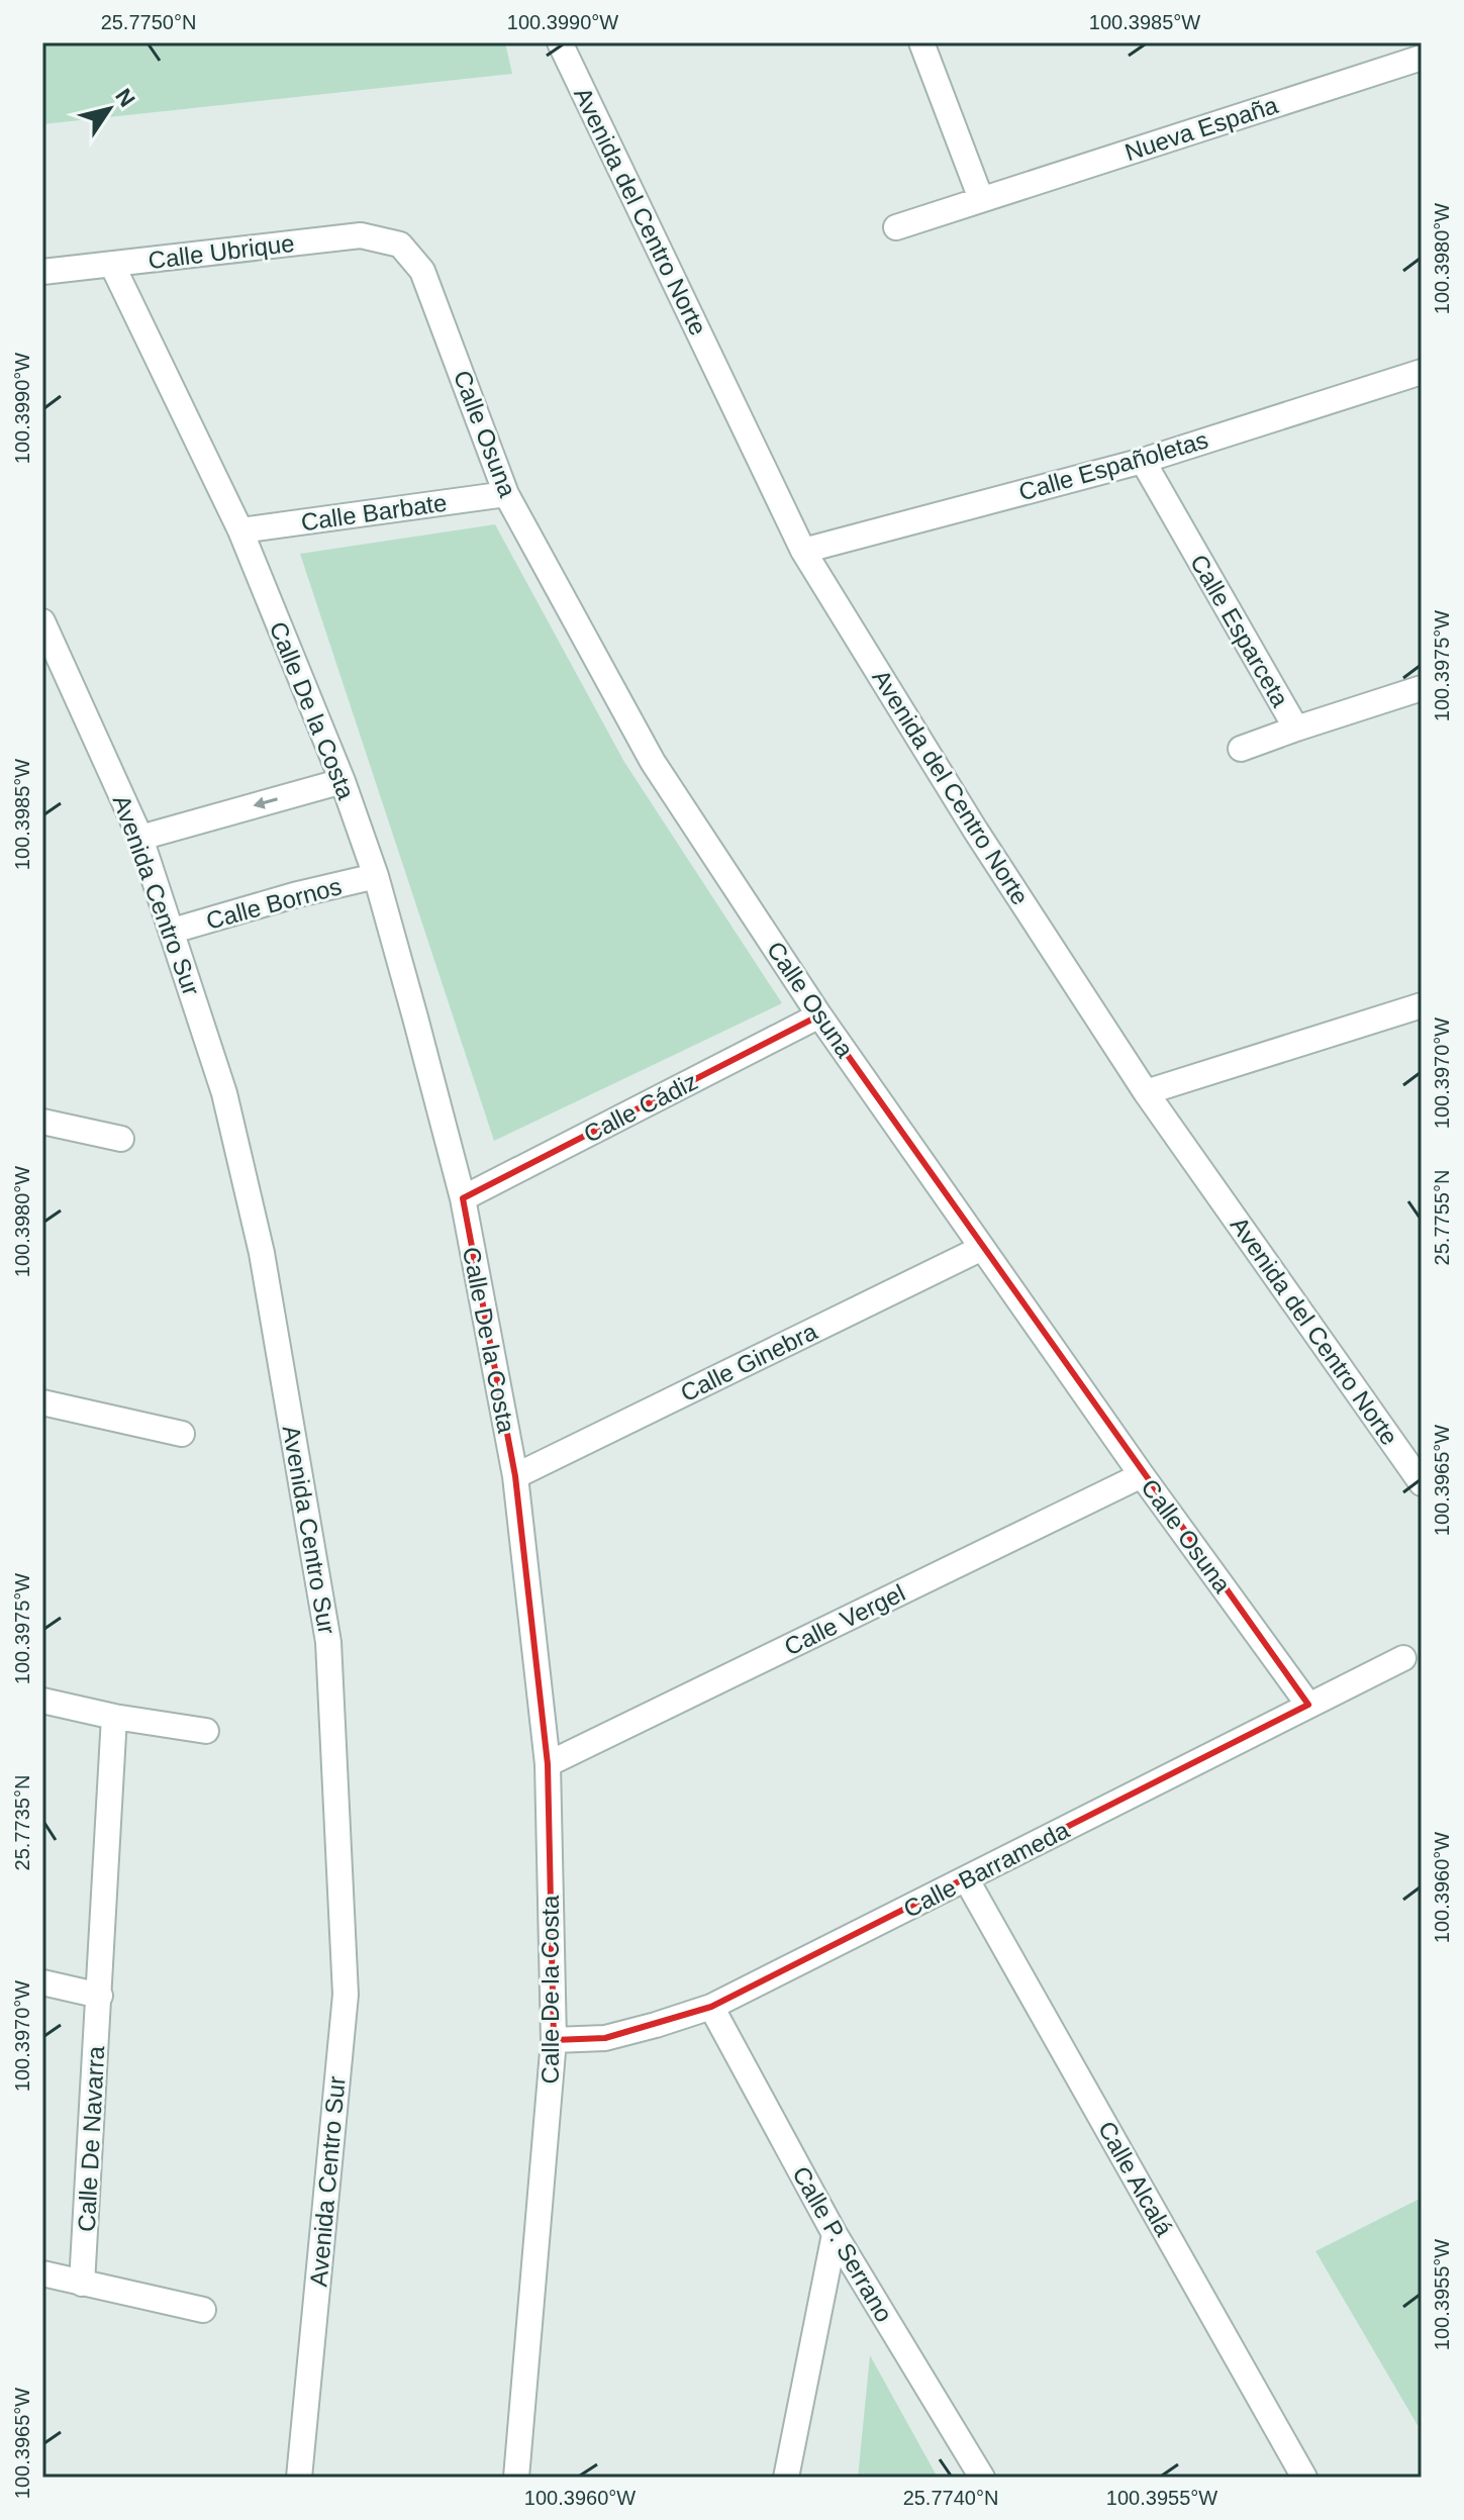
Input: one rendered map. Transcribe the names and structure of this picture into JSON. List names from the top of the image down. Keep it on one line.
{"streets":{"street":["Nueva España","Avenida del Centro Norte","Calle Ubrique","Calle Osuna","Calle Españoletas","Calle Barbate","Calle Esparceta","Calle De la Costa","Avenida Centro Sur","Calle Bornos","Calle Cádiz","Calle Ginebra","Calle Vergel","Calle Barrameda","Calle De Navarra","Calle Alcalá","Calle P. Serrano"]},"crossings":[["Avenida del Centro Norte","Calle Españoletas"],["Calle Ubrique","Calle Osuna"],["Calle Ubrique","Calle De la Costa"],["Calle Osuna","Calle Barbate"],["Calle Osuna","Calle Cádiz"],["Calle Osuna","Calle Ginebra"],["Calle Osuna","Calle Vergel"],["Calle Osuna","Calle Barrameda"],["Calle Españoletas","Calle Esparceta"],["Calle Barbate","Calle De la Costa"],["Calle De la Costa","Calle Bornos"],["Calle De la Costa","Calle Cádiz"],["Calle De la Costa","Calle Ginebra"],["Calle De la Costa","Calle Vergel"],["Calle De la Costa","Calle Barrameda"],["Avenida Centro Sur","Calle Bornos"],["Calle Barrameda","Calle Alcalá"],["Calle Barrameda","Calle P. Serrano"]],"north":"top right","coordinates":["25.7750°N","100.3990°W","100.3985°W","100.3980°W","100.3975°W","100.3970°W","25.7755°N","100.3965°W","25.7735°N","100.3960°W","100.3955°W","25.7740°N"]}
